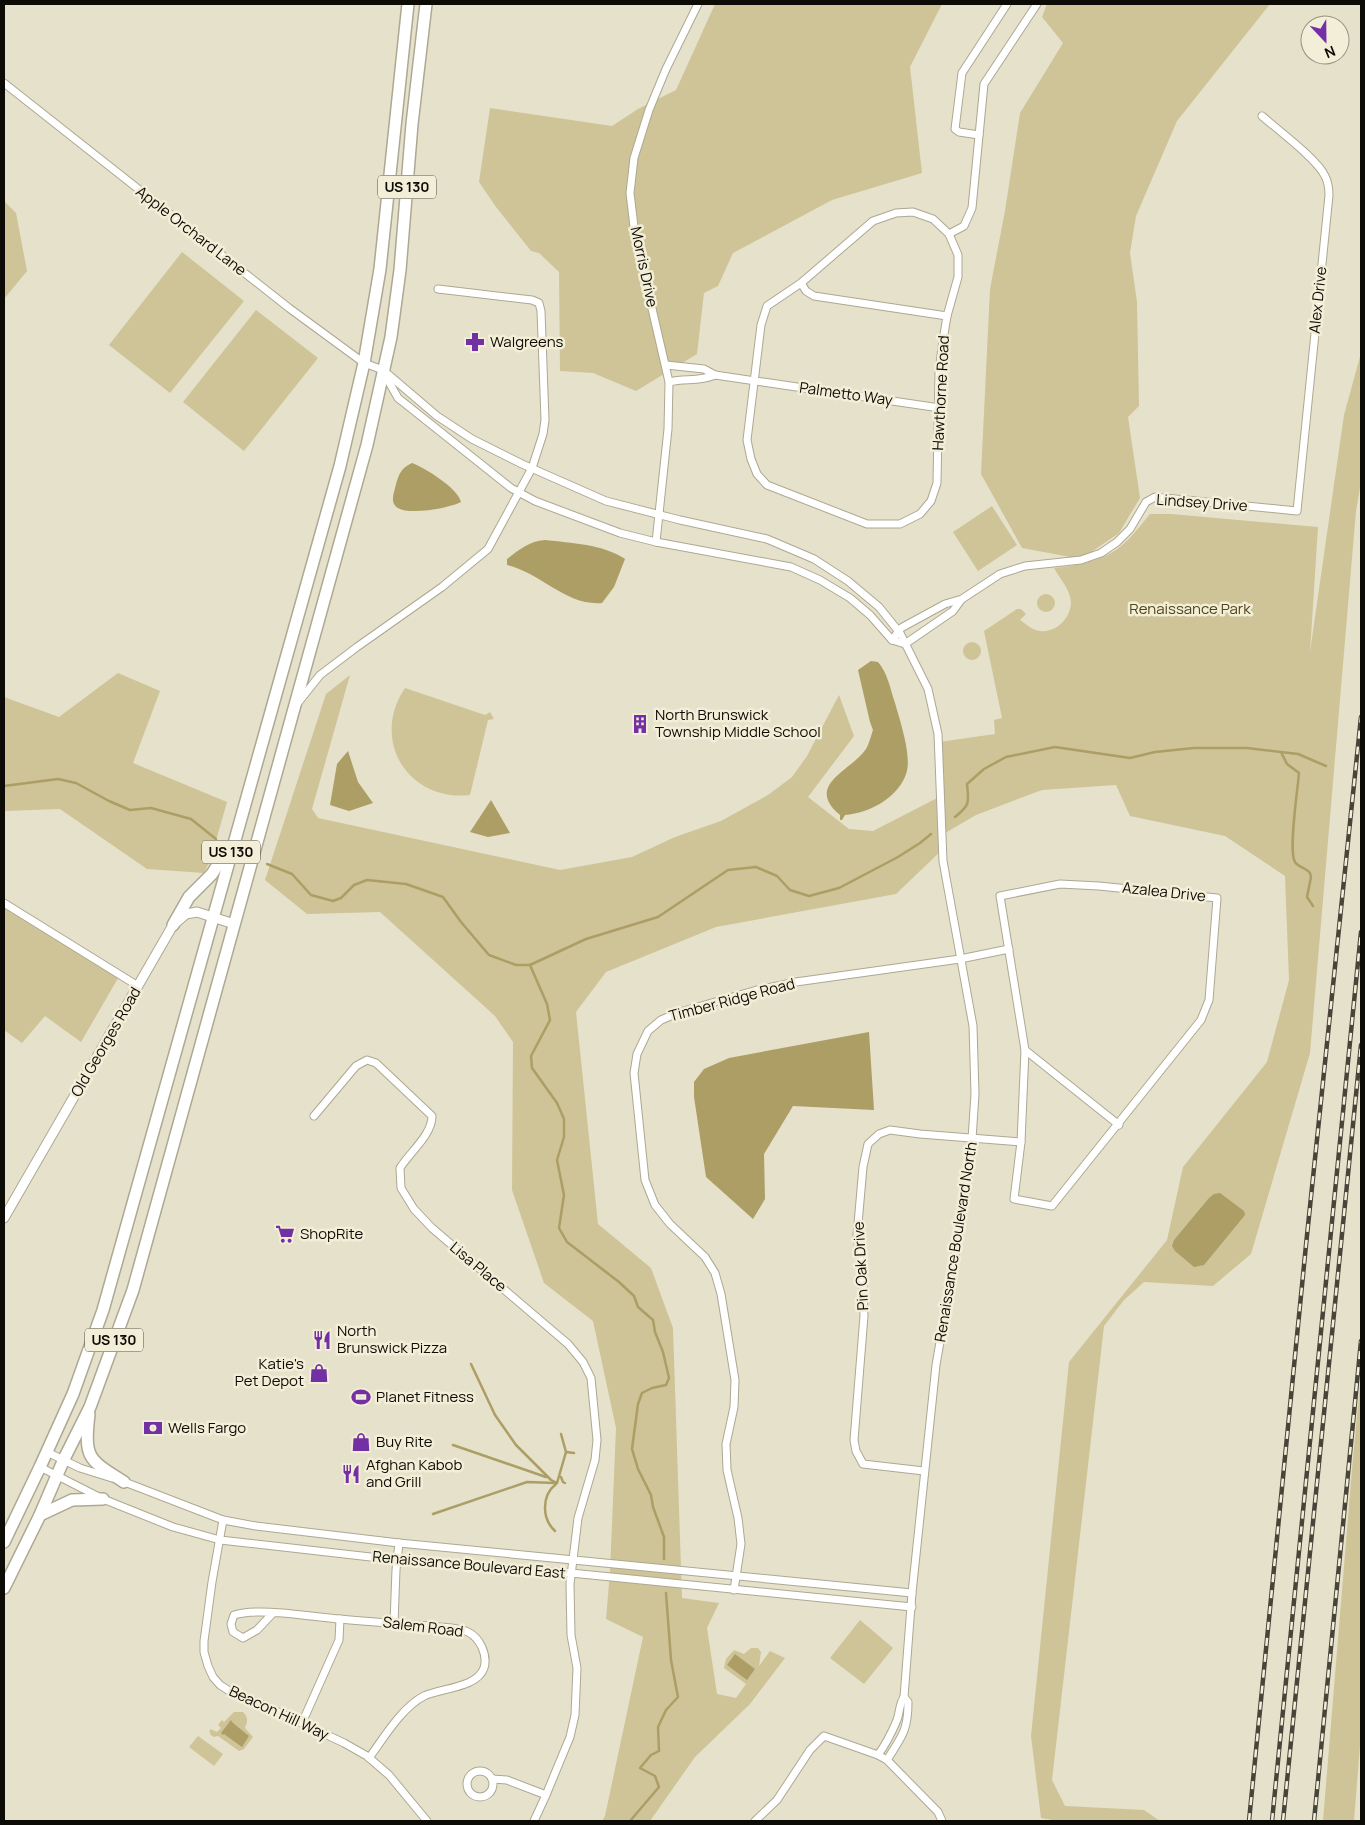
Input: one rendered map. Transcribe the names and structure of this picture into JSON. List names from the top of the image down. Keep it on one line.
{"streets":{"highway":["US 130"],"street":["Apple Orchard Lane","Morris Drive","Alex Drive","Hawthorne Road","Palmetto Way","Lindsey Drive","Azalea Drive","Timber Ridge Road","Old Georges Road","Renaissance Boulevard North","Pin Oak Drive","Lisa Place","Renaissance Boulevard East","Salem Road","Beacon Hill Way"]},"crossings":[["US 130","Apple Orchard Lane"],["US 130","Old Georges Road"],["US 130","Renaissance Boulevard North"],["US 130","Renaissance Boulevard East"],["Apple Orchard Lane","Renaissance Boulevard North"],["Morris Drive","Renaissance Boulevard North"],["Alex Drive","Lindsey Drive"],["Hawthorne Road","Palmetto Way"],["Lindsey Drive","Renaissance Boulevard North"],["Timber Ridge Road","Renaissance Boulevard North"],["Timber Ridge Road","Renaissance Boulevard East"],["Renaissance Boulevard North","Pin Oak Drive"],["Renaissance Boulevard North","Renaissance Boulevard East"],["Lisa Place","Renaissance Boulevard East"],["Renaissance Boulevard East","Beacon Hill Way"],["Salem Road","Beacon Hill Way"]],"parks":["Renaissance Park"],"places":{"pharmacy":["Walgreens"],"building":["North Brunswick Township Middle School"],"supermarket":["ShopRite"],"restaurant":["North Brunswick Pizza","Afghan Kabob and Grill"],"shop":["Katie's Pet Depot","Buy Rite"],"sports":["Planet Fitness"],"bank":["Wells Fargo"]},"north":"bottom"}
